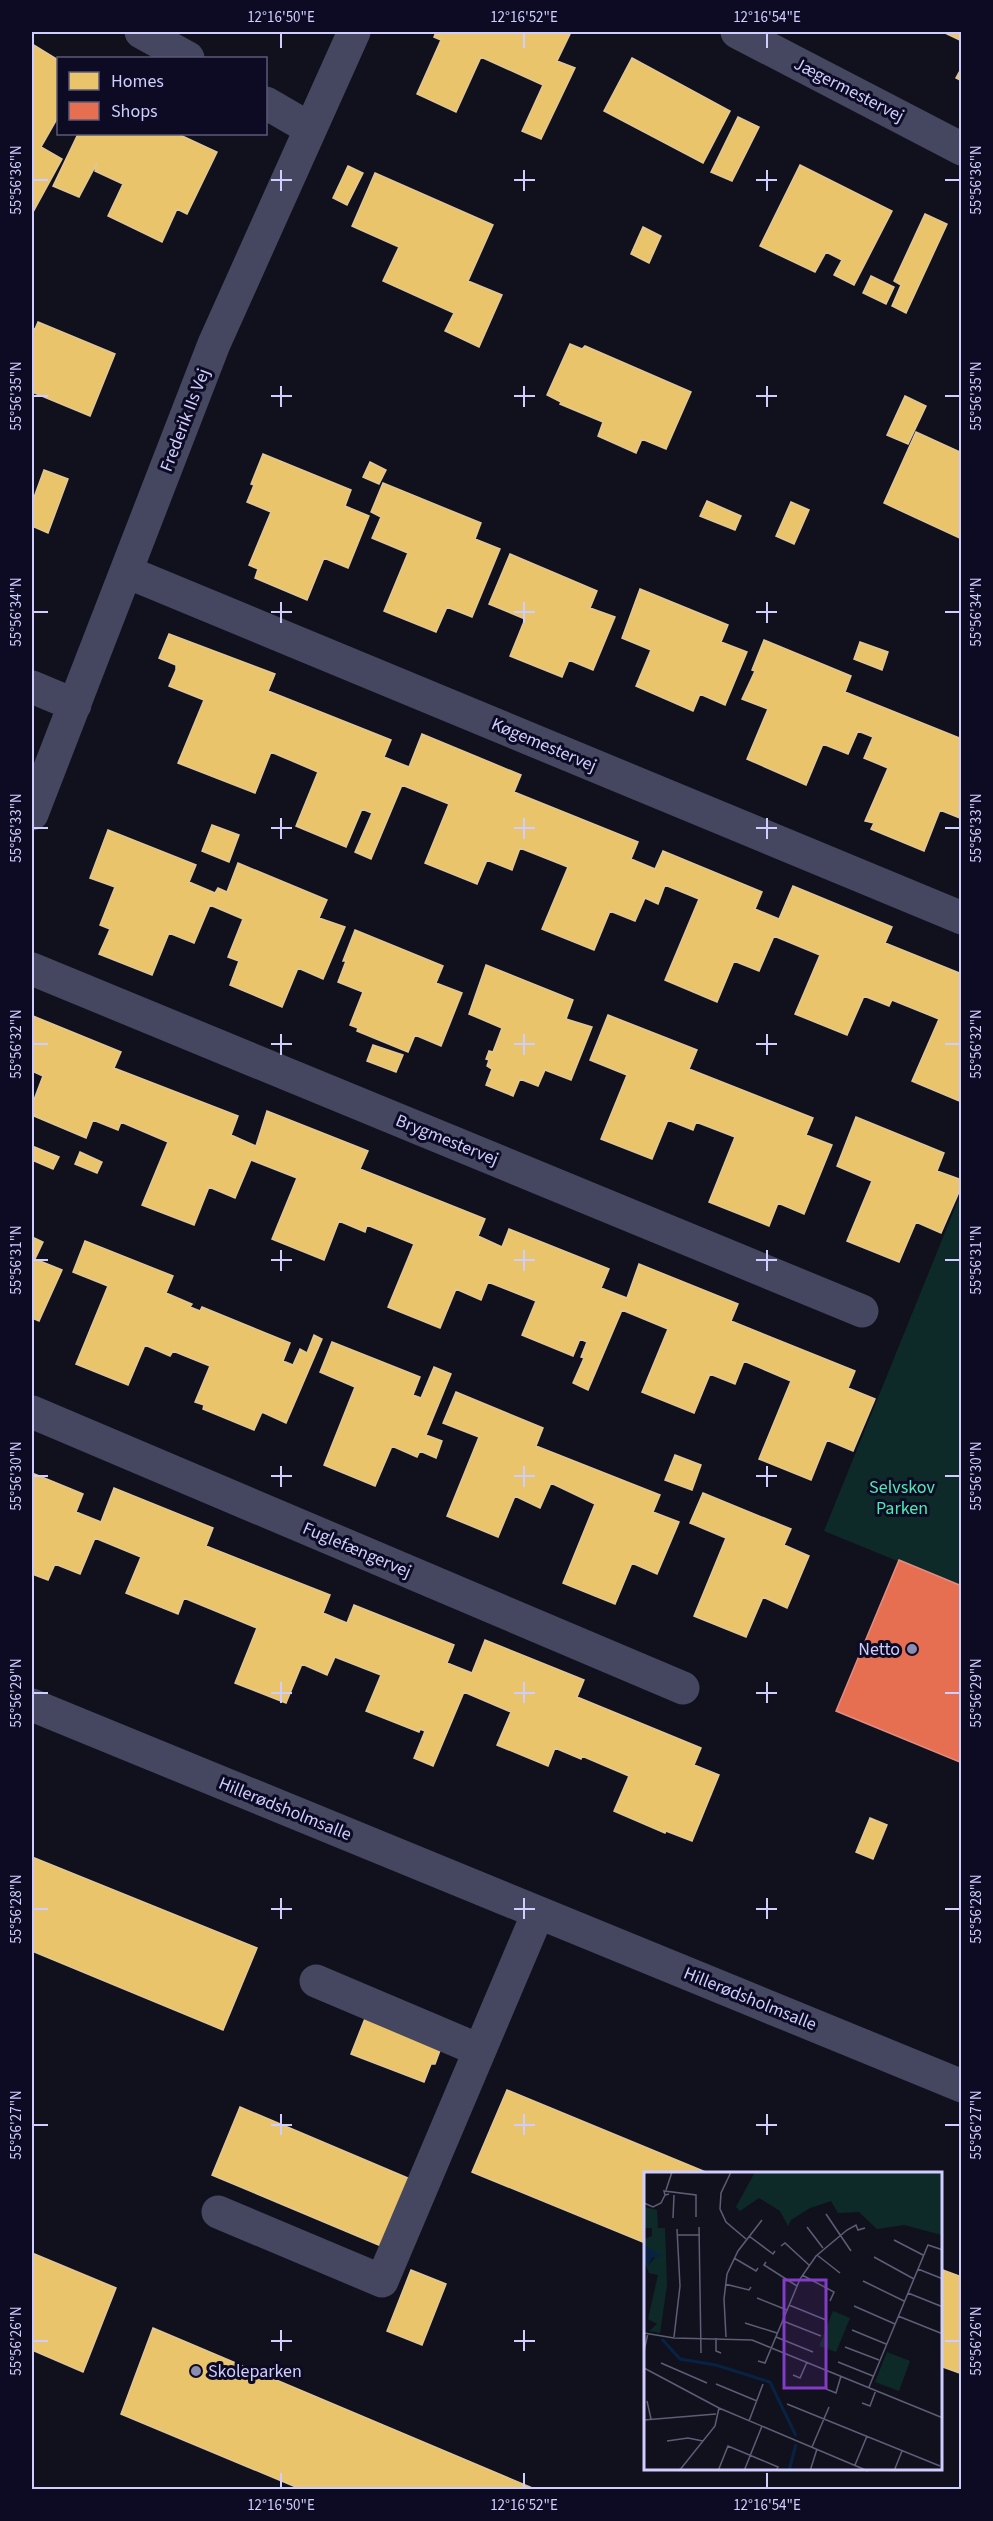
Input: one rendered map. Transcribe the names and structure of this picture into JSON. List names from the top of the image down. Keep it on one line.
{"streets":{"street":["Jægermestervej","Frederik IIs Vej","Køgemestervej","Brygmestervej","Fuglefængervej","Hillerødsholmsalle"]},"crossings":[["Frederik IIs Vej","Køgemestervej"]],"parks":["Selvskov Parken"],"places":["Netto","Skoleparken"],"legend":["Homes","Shops"],"coordinates":["12°16'50\"E","12°16'52\"E","12°16'54\"E","55°56'36\"N","55°56'35\"N","55°56'34\"N","55°56'33\"N","55°56'32\"N","55°56'31\"N","55°56'30\"N","55°56'29\"N","55°56'28\"N","55°56'27\"N","55°56'26\"N"]}
